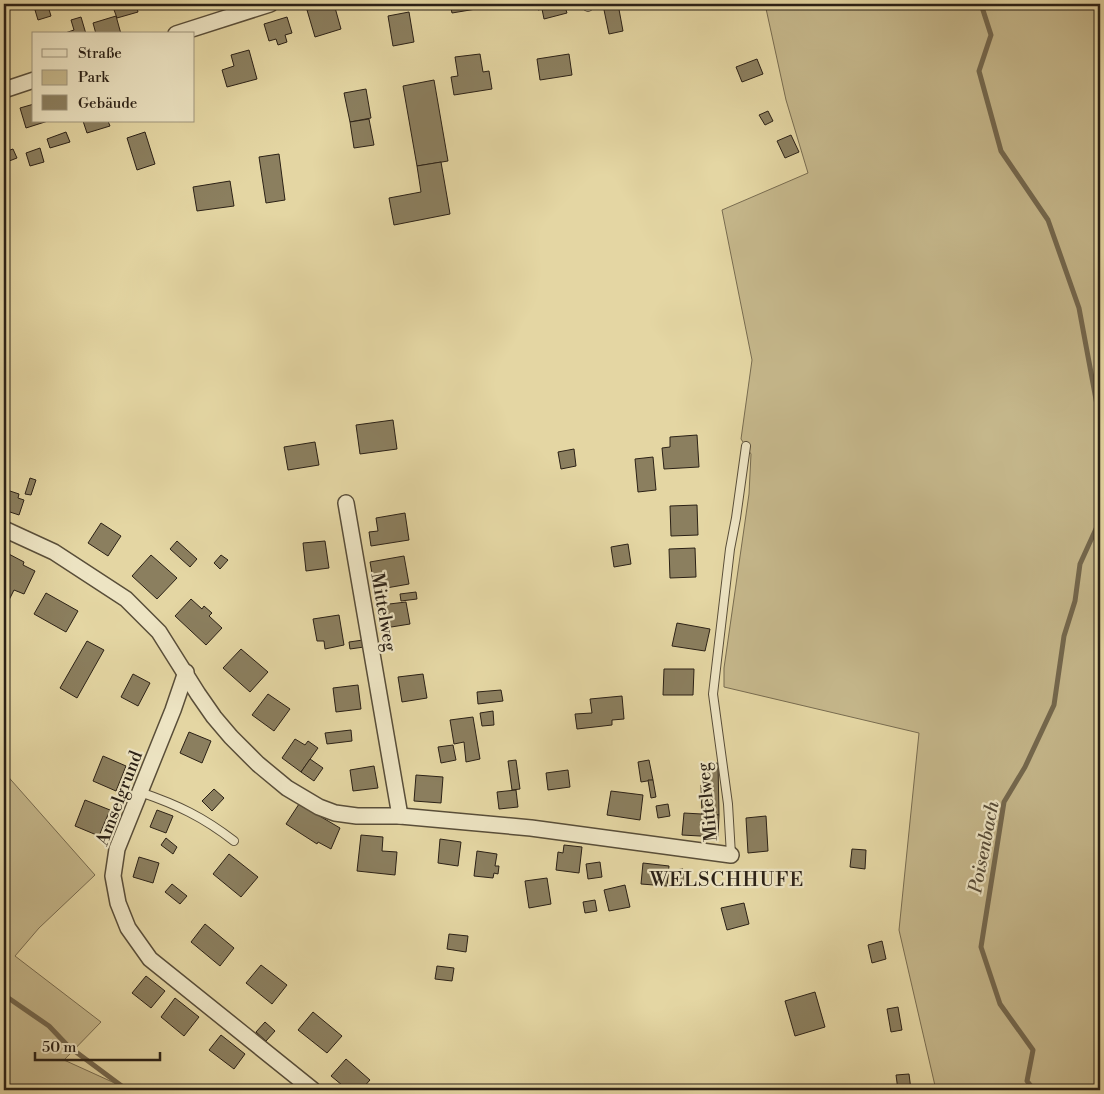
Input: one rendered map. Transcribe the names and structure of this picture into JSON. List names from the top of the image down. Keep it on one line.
{"streets":{"street":["Mittelweg","Amselgrund"]},"crossings":[["Mittelweg","Amselgrund"]],"districts":["WELSCHHUFE"],"water":["Poisenbach"],"legend":["Straße","Park","Gebäude"],"scale_bar":"50 m"}
